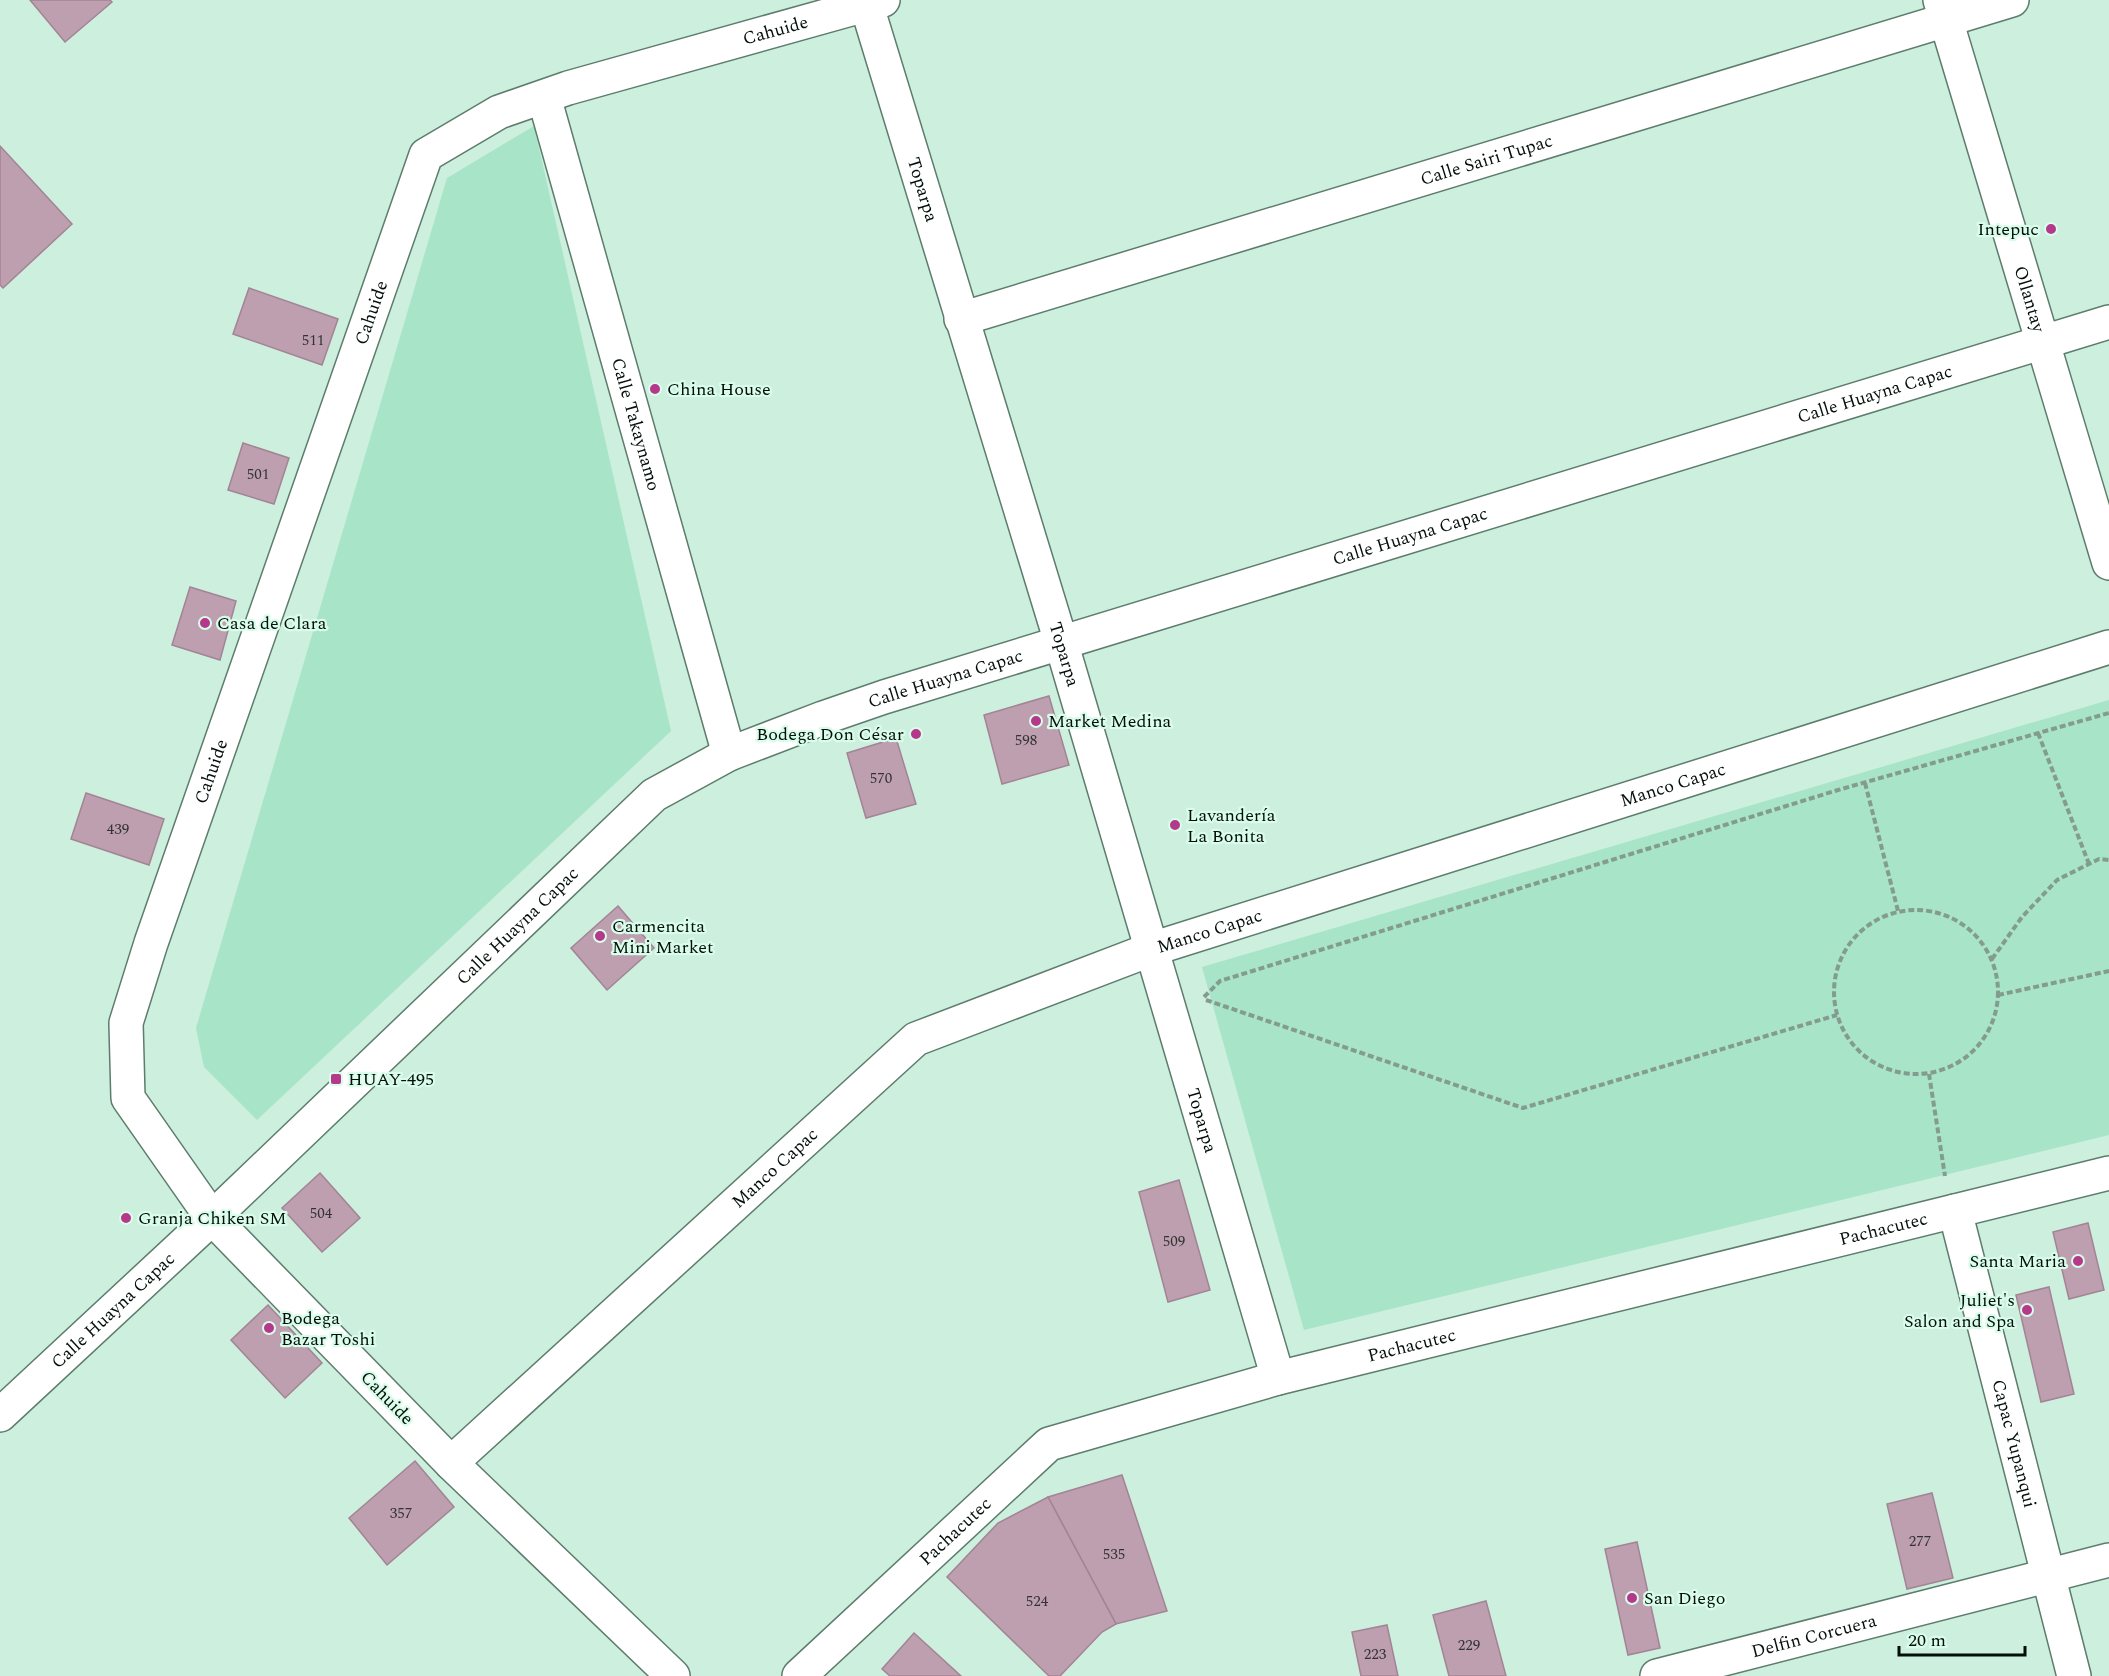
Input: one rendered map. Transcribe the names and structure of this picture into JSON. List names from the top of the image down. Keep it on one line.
{"streets":{"street":["Cahuide","Calle Sairi Tupac","Toparpa","Ollantay","Calle Huayna Capac","Calle Takaynamo","Manco Capac","Pachacutec","Capac Yupanqui","Delfin Corcuera"]},"crossings":[["Cahuide","Toparpa"],["Cahuide","Calle Huayna Capac"],["Cahuide","Calle Takaynamo"],["Cahuide","Manco Capac"],["Calle Sairi Tupac","Toparpa"],["Calle Sairi Tupac","Ollantay"],["Toparpa","Calle Huayna Capac"],["Toparpa","Manco Capac"],["Toparpa","Pachacutec"],["Ollantay","Calle Huayna Capac"],["Calle Huayna Capac","Calle Takaynamo"],["Pachacutec","Capac Yupanqui"],["Capac Yupanqui","Delfin Corcuera"]],"places":{"other":["Intepuc","China House","Casa de Clara","Market Medina","Bodega Don César","Lavandería La Bonita","Carmencita Mini Market","Granja Chiken SM","Santa Maria","Juliet's Salon and Spa","Bodega Bazar Toshi","San Diego"],"transit":["HUAY-495"]},"house_numbers":["511","501","598","570","439","504","509","357","277","535","524","229","223"],"scale_bar":"20 m"}
